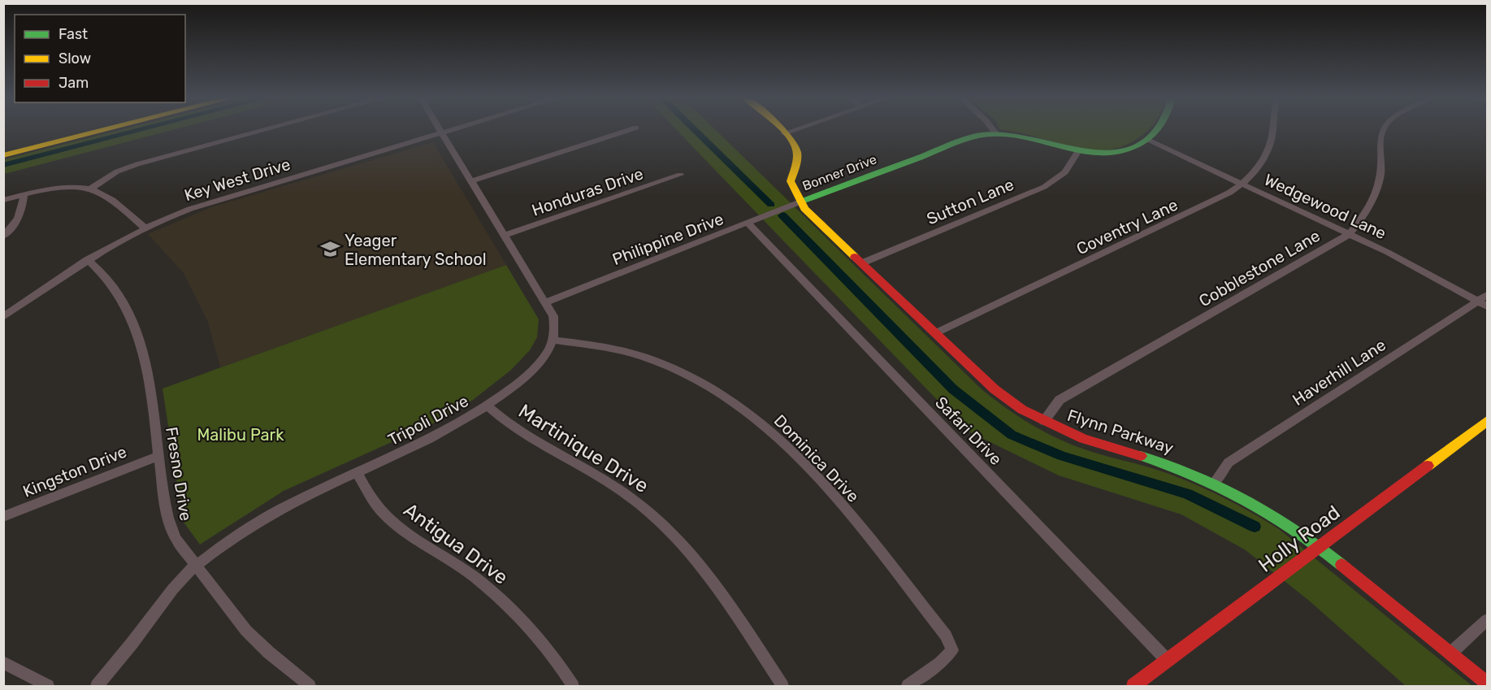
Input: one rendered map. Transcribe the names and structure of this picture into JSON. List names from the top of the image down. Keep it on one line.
{"streets":{"street":["Bonner Drive","Key West Drive","Honduras Drive","Sutton Lane","Wedgewood Lane","Coventry Lane","Philippine Drive","Cobblestone Lane","Haverhill Lane","Tripoli Drive","Safari Drive","Flynn Parkway","Martinique Drive","Dominica Drive","Kingston Drive","Fresno Drive","Holly Road","Antigua Drive"]},"crossings":[["Bonner Drive","Sutton Lane"],["Bonner Drive","Wedgewood Lane"],["Bonner Drive","Philippine Drive"],["Bonner Drive","Flynn Parkway"],["Key West Drive","Tripoli Drive"],["Key West Drive","Fresno Drive"],["Honduras Drive","Tripoli Drive"],["Sutton Lane","Flynn Parkway"],["Wedgewood Lane","Coventry Lane"],["Wedgewood Lane","Cobblestone Lane"],["Wedgewood Lane","Haverhill Lane"],["Coventry Lane","Flynn Parkway"],["Philippine Drive","Tripoli Drive"],["Philippine Drive","Safari Drive"],["Philippine Drive","Flynn Parkway"],["Cobblestone Lane","Flynn Parkway"],["Haverhill Lane","Flynn Parkway"],["Tripoli Drive","Martinique Drive"],["Tripoli Drive","Dominica Drive"],["Tripoli Drive","Fresno Drive"],["Tripoli Drive","Antigua Drive"],["Safari Drive","Holly Road"],["Flynn Parkway","Holly Road"],["Kingston Drive","Fresno Drive"]],"parks":["Malibu Park"],"places":{"school or university":["Yeager Elementary School"]},"legend":["Fast","Slow","Jam"]}
